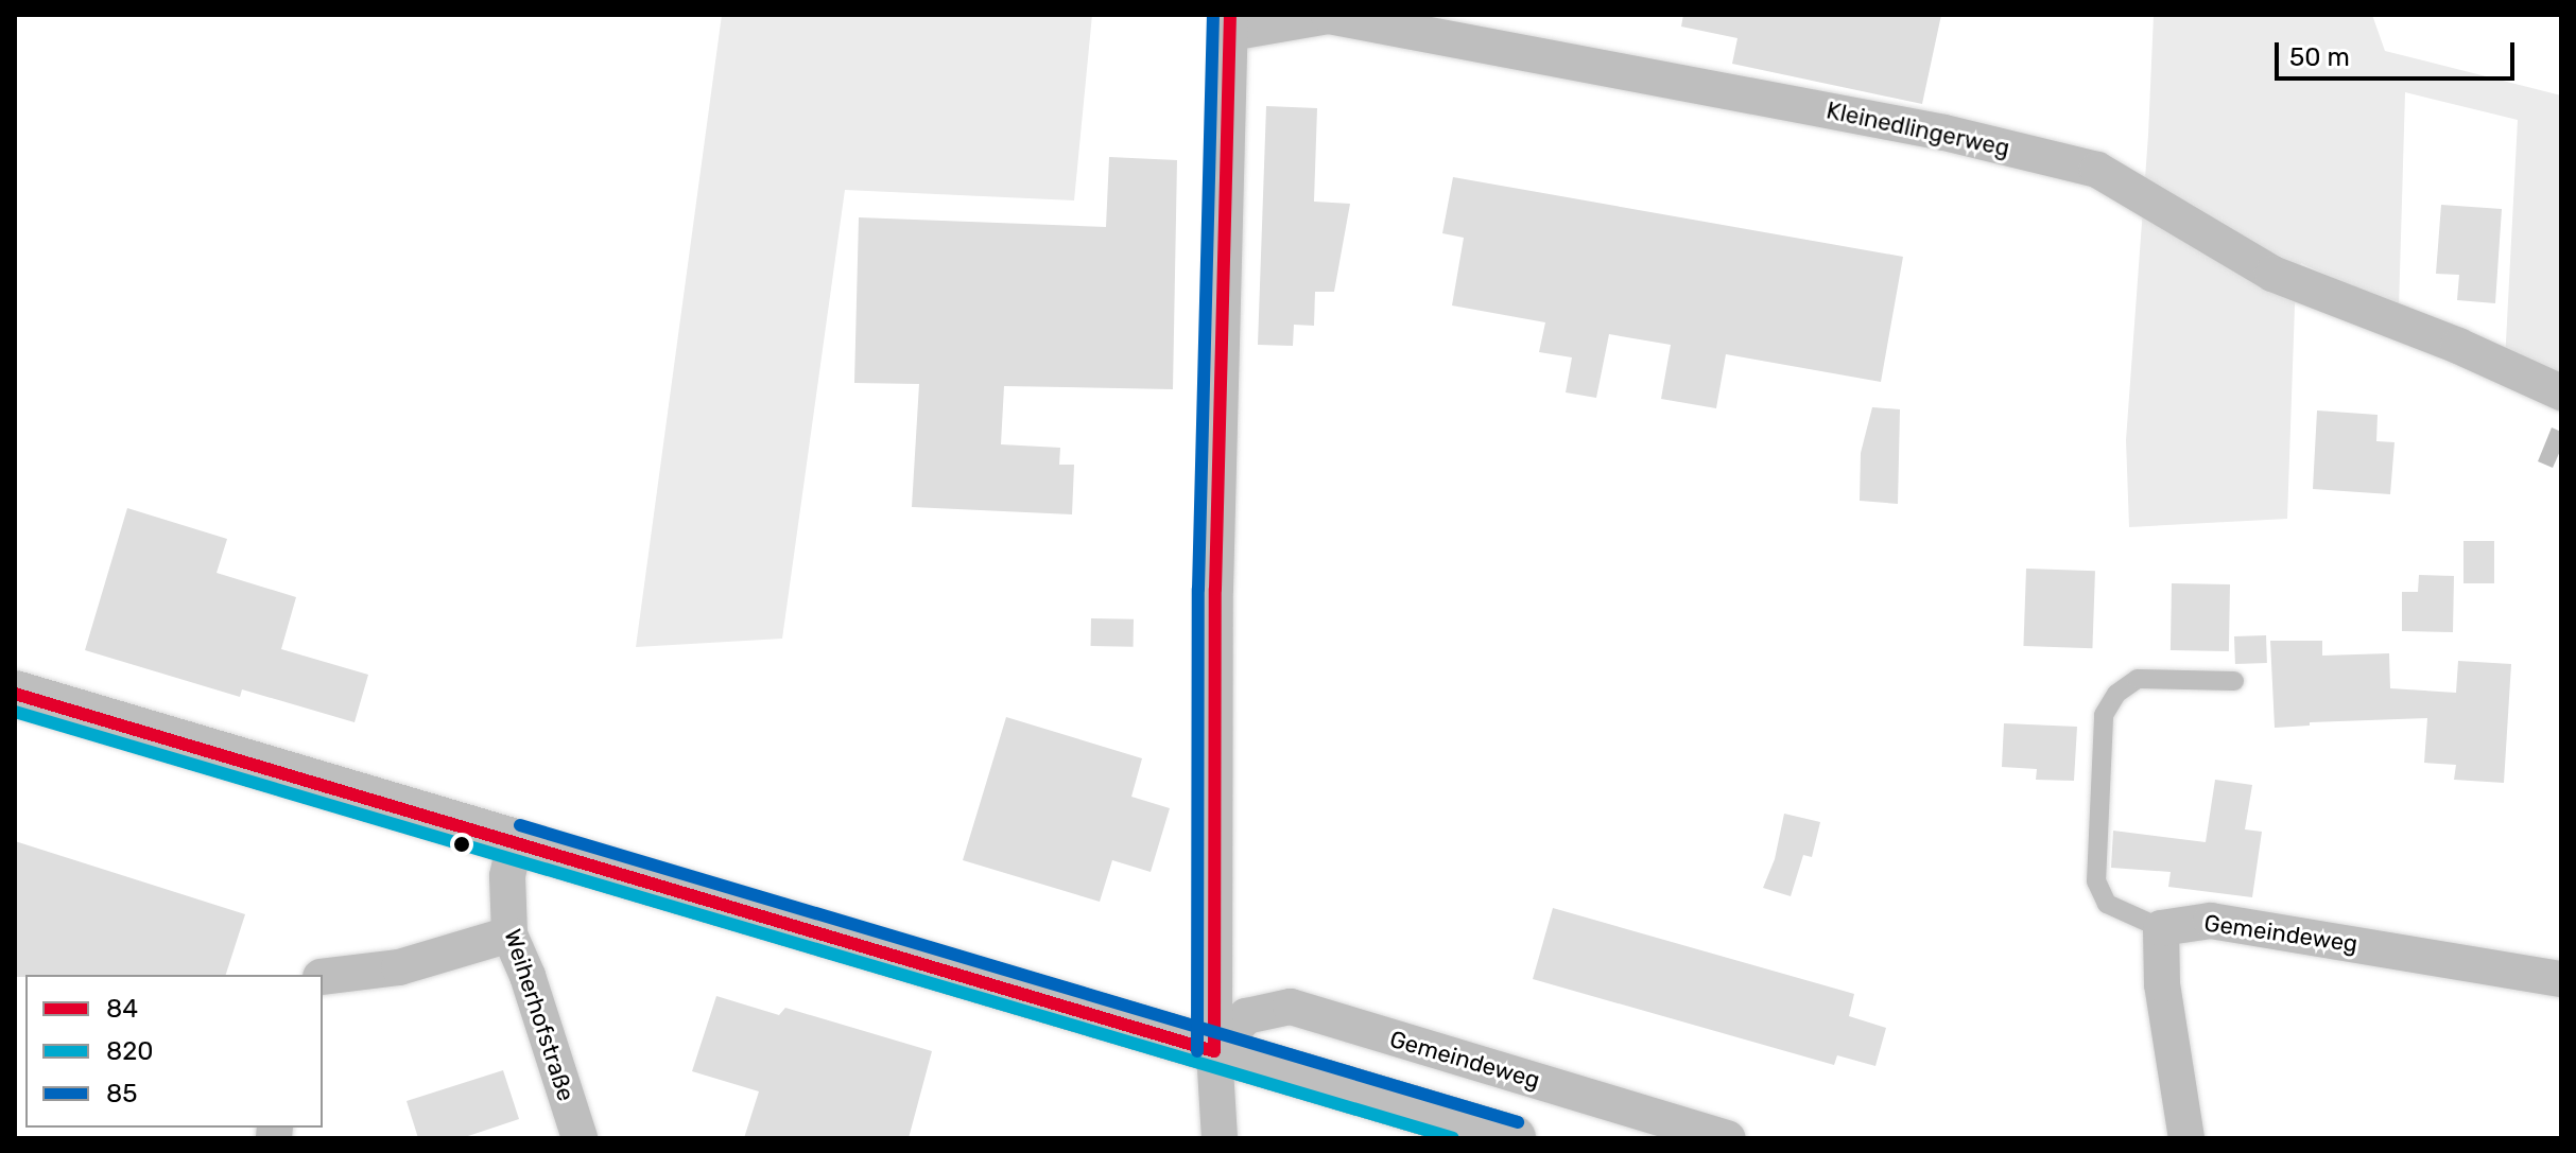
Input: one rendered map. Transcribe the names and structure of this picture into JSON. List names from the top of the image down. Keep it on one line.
{"streets":{"street":["Kleinedlingerweg","Gemeindeweg","Weiherhofstraße"]},"lines":["transit line 84","transit line 85","transit line 820"],"legend":["84","820","85"],"scale_bar":"50 m"}
